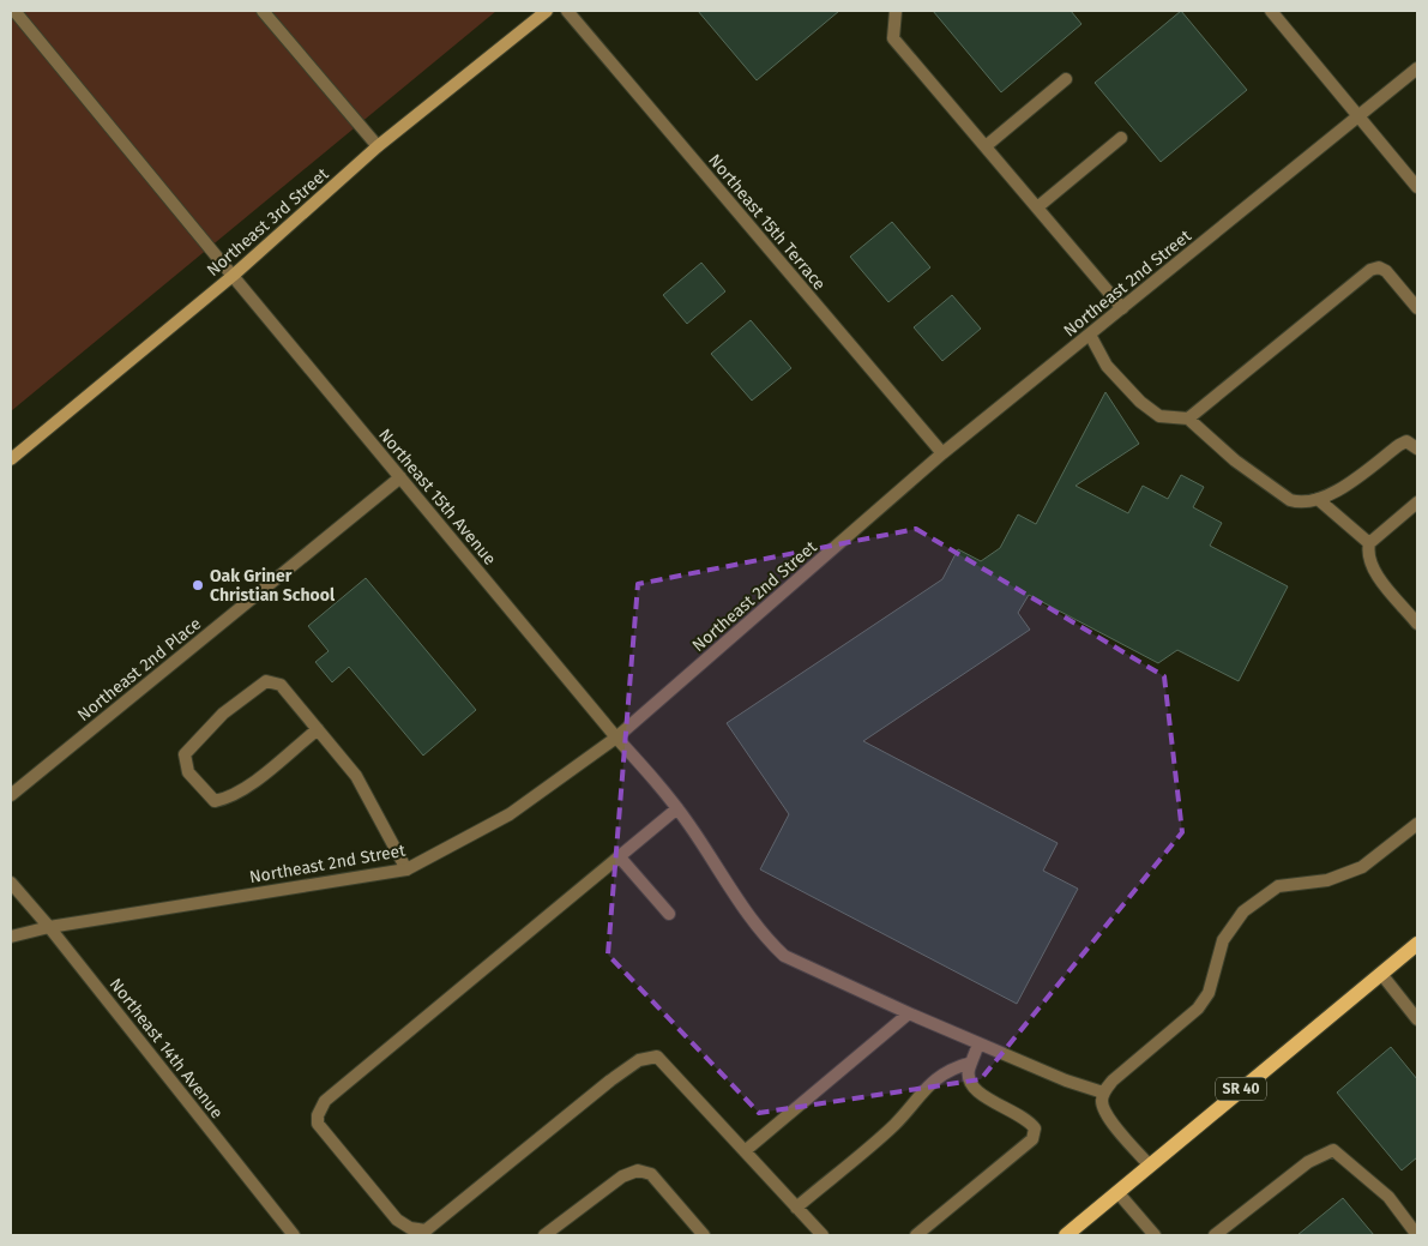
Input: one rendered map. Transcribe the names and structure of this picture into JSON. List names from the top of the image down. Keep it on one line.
{"streets":{"main road":["SR 40"],"street":["Northeast 3rd Street","Northeast 15th Terrace","Northeast 2nd Street","Northeast 15th Avenue","Northeast 2nd Place","Northeast 14th Avenue"]},"crossings":[["Northeast 3rd Street","Northeast 15th Avenue"],["Northeast 15th Terrace","Northeast 2nd Street"],["Northeast 2nd Street","Northeast 15th Avenue"],["Northeast 2nd Street","Northeast 14th Avenue"],["Northeast 15th Avenue","Northeast 2nd Place"]],"places":["Oak Griner Christian School"]}
